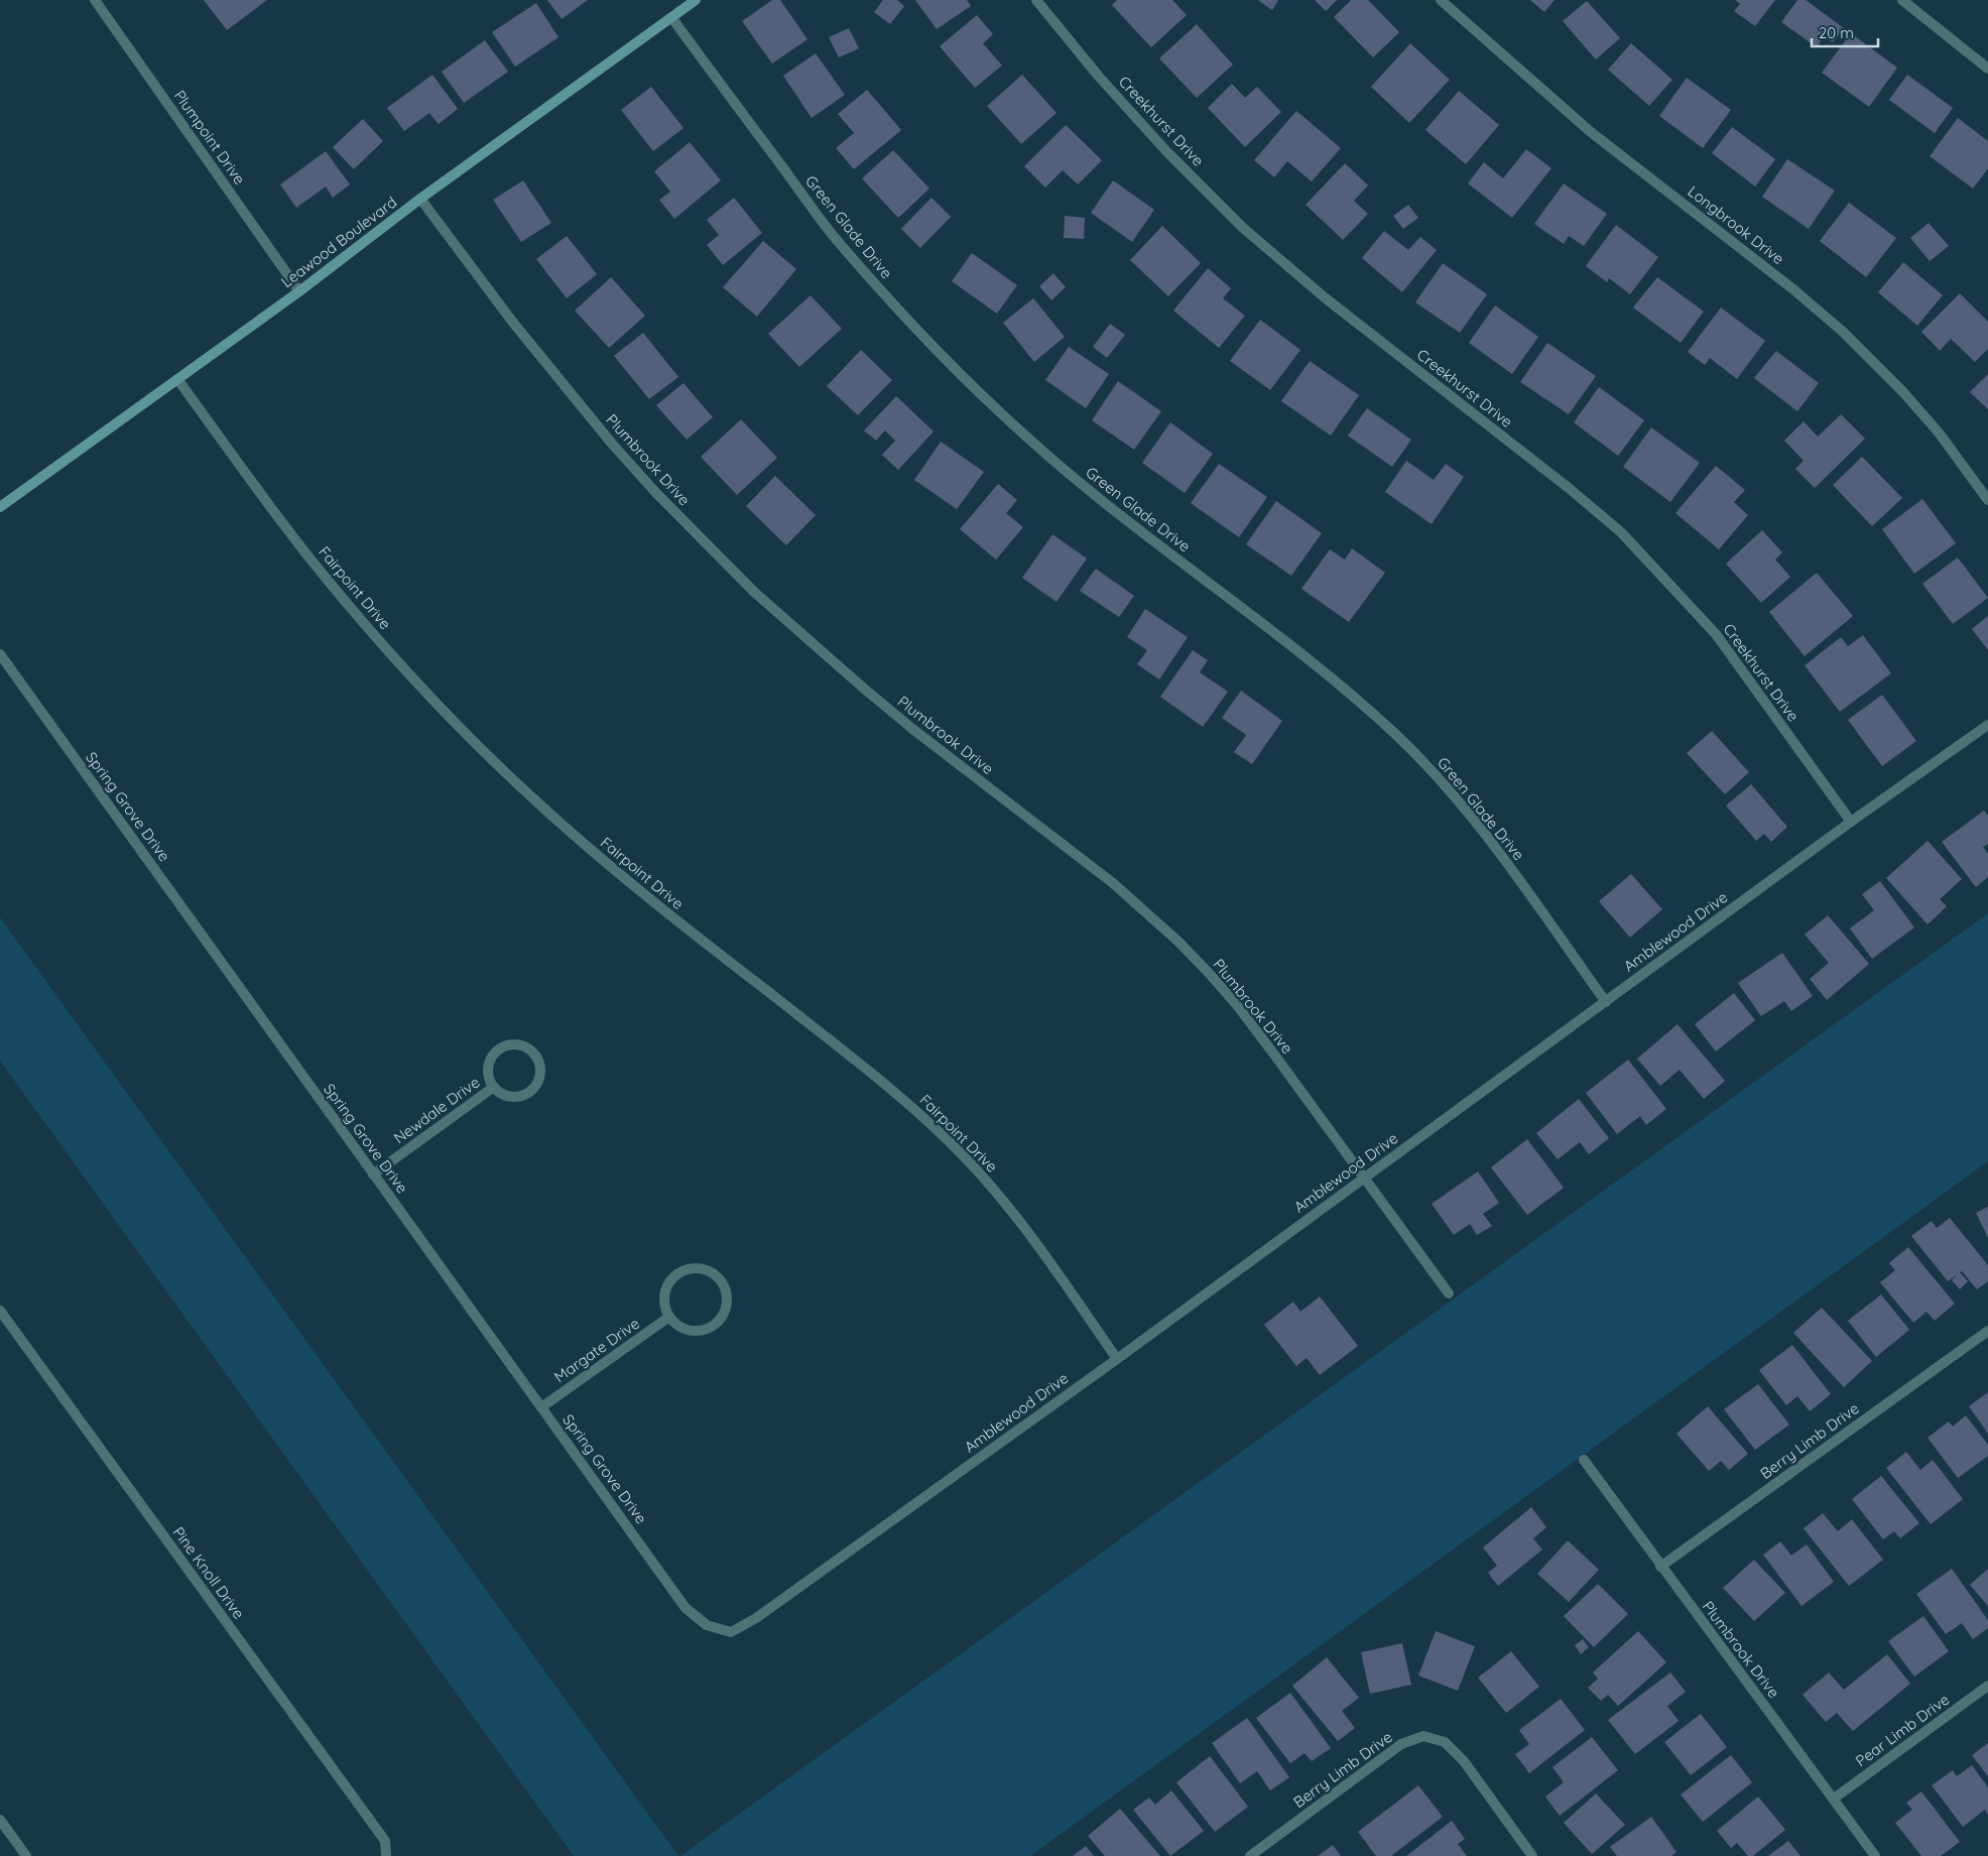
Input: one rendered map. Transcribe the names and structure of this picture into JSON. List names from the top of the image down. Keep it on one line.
{"streets":{"street":["Creekhurst Drive","Plumpoint Drive","Longbrook Drive","Green Glade Drive","Leawood Boulevard","Plumbrook Drive","Fairpoint Drive","Spring Grove Drive","Amblewood Drive","Newdale Drive","Margate Drive","Berry Limb Drive","Pine Knoll Drive","Pear Limb Drive"]},"crossings":[["Creekhurst Drive","Amblewood Drive"],["Plumpoint Drive","Leawood Boulevard"],["Green Glade Drive","Leawood Boulevard"],["Green Glade Drive","Amblewood Drive"],["Leawood Boulevard","Plumbrook Drive"],["Leawood Boulevard","Fairpoint Drive"],["Plumbrook Drive","Amblewood Drive"],["Plumbrook Drive","Berry Limb Drive"],["Plumbrook Drive","Pear Limb Drive"],["Fairpoint Drive","Amblewood Drive"],["Spring Grove Drive","Amblewood Drive"],["Spring Grove Drive","Newdale Drive"],["Spring Grove Drive","Margate Drive"]],"scale_bar":"20 m"}
